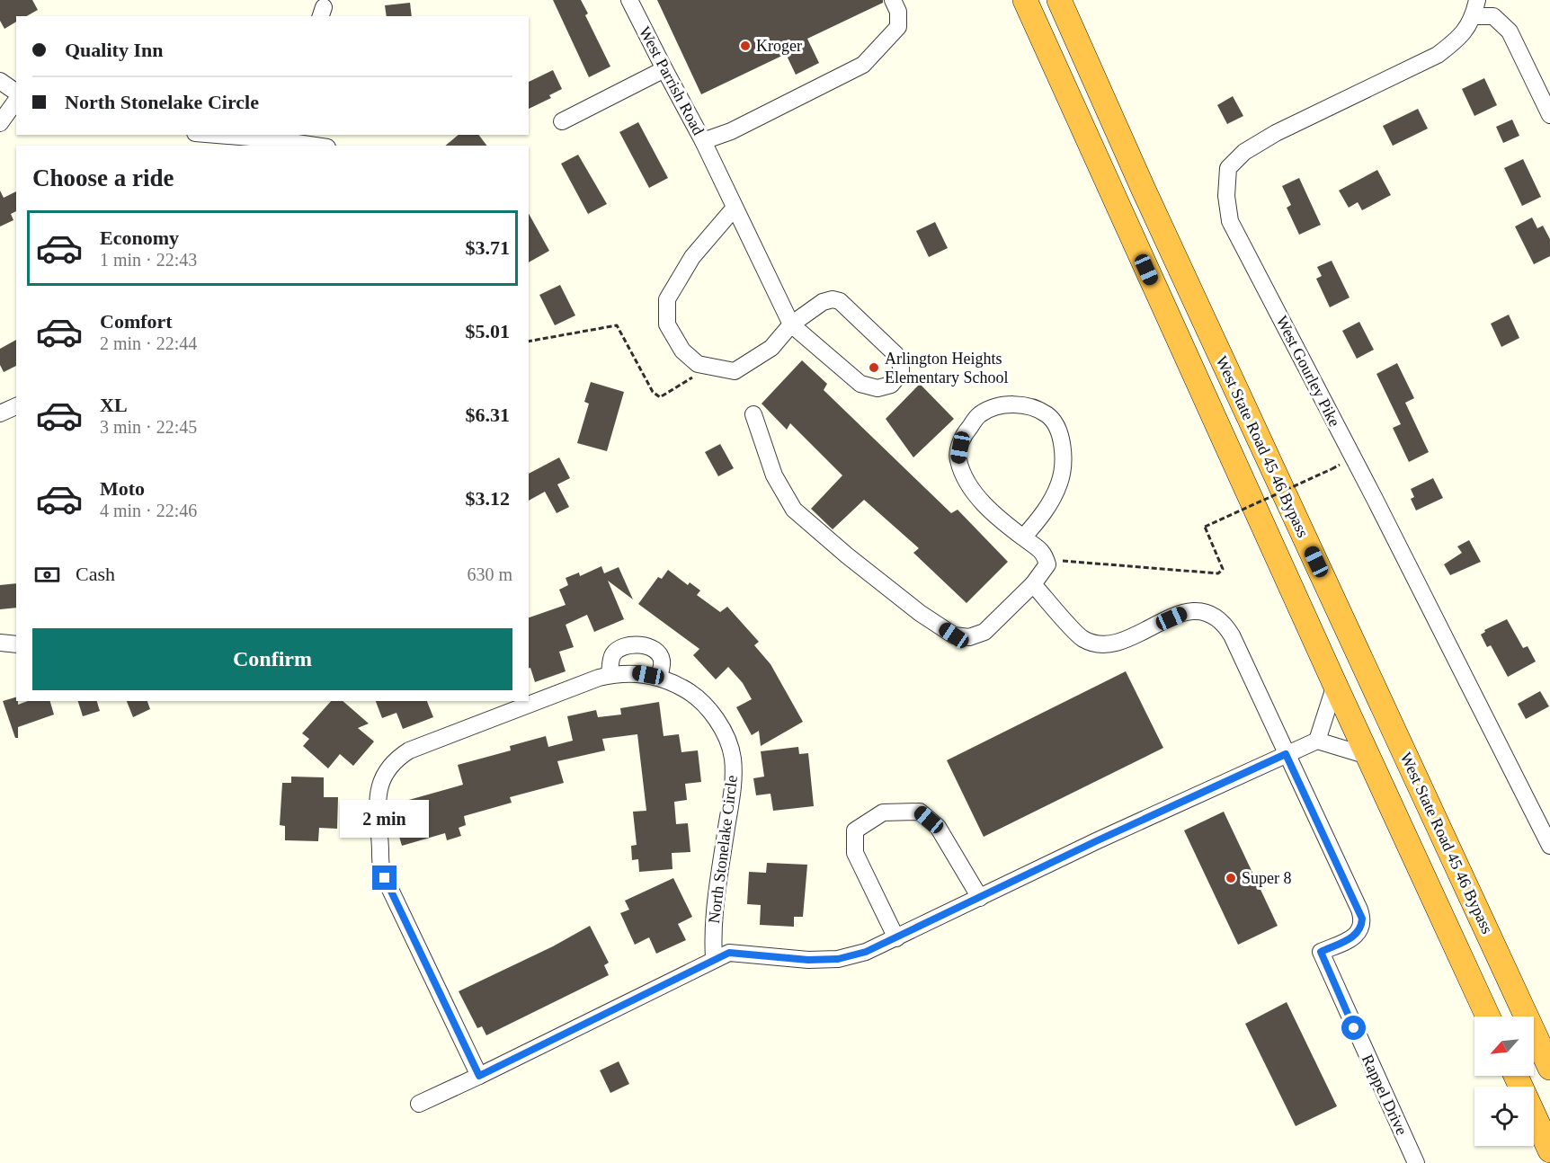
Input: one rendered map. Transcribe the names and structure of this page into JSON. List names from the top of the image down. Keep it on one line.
{"streets":{"highway":["West State Road 45 46 Bypass"],"street":["West Parrish Road","West Gourley Pike","North Stonelake Circle","Rappel Drive"]},"places":["Kroger","Arlington Heights Elementary School","Super 8"],"north":"bottom left","page":{"banner":["Quality Inn","North Stonelake Circle"],"heading":"Choose a ride","list":[{"name":"Economy","note":"1 min · 22:43","value":"$3.71"},{"name":"Comfort","note":"2 min · 22:44","value":"$5.01"},{"name":"XL","note":"3 min · 22:45","value":"$6.31"},{"name":"Moto","note":"4 min · 22:46","value":"$3.12"}],"pay":["Cash","630 m"],"buttons":"Confirm","bubble":"2 min"}}
